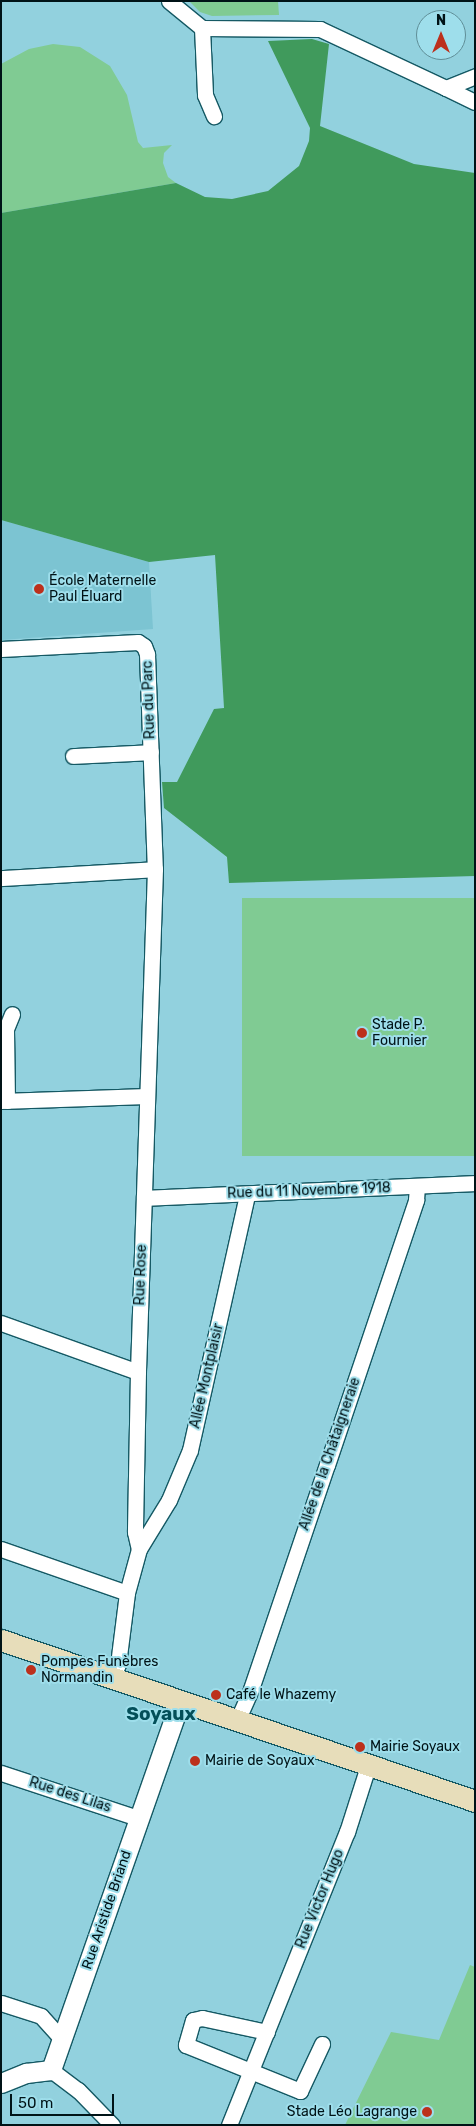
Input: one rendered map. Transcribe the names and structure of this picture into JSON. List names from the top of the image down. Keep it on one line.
{"streets":{"street":["Rue du Parc","Rue du 11 Novembre 1918","Rue Rose","Allée Montplaisir","Allée de la Châtaigneraie","Rue des Lilas","Rue Victor Hugo","Rue Aristide Briand"]},"crossings":[["Rue du Parc","Rue Rose"],["Rue du 11 Novembre 1918","Rue Rose"],["Rue du 11 Novembre 1918","Allée Montplaisir"],["Rue du 11 Novembre 1918","Allée de la Châtaigneraie"],["Rue Rose","Allée Montplaisir"],["Rue des Lilas","Rue Aristide Briand"]],"districts":["Soyaux"],"places":["École Maternelle Paul Éluard","Stade P. Fournier","Pompes Funèbres Normandin","Café le Whazemy","Mairie Soyaux","Mairie de Soyaux","Stade Léo Lagrange"],"scale_bar":"50 m","north":"top"}
